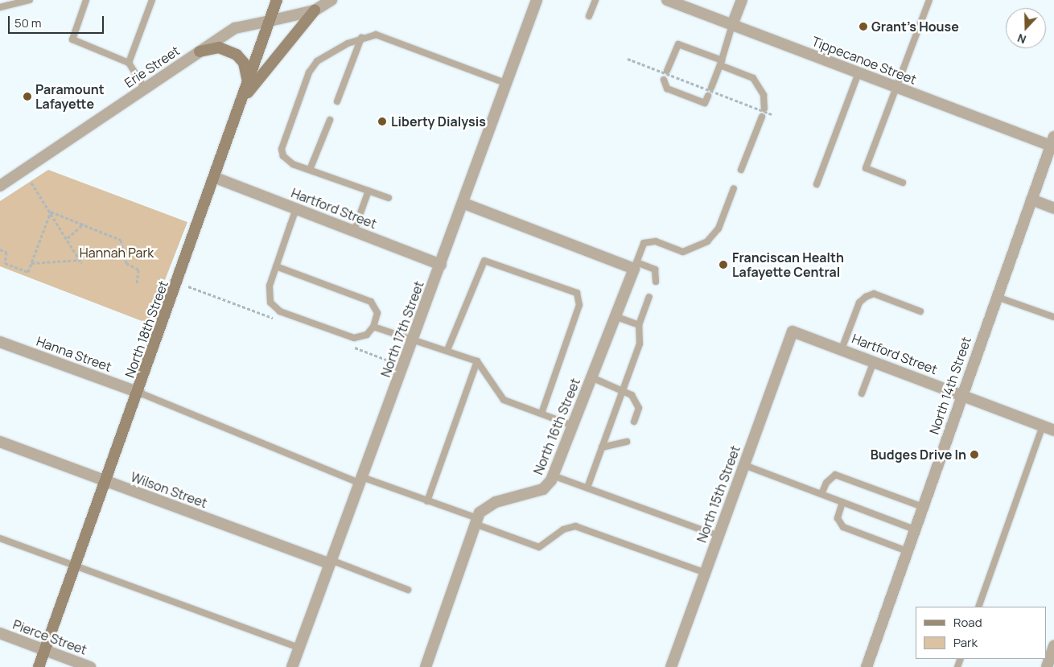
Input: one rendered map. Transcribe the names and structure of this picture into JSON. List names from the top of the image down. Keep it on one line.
{"streets":{"main road":["North 18th Street"],"street":["Tippecanoe Street","Erie Street","Hartford Street","North 17th Street","Hanna Street","North 14th Street","North 16th Street","Wilson Street","North 15th Street","Pierce Street"]},"crossings":[["Tippecanoe Street","North 14th Street"],["Erie Street","North 18th Street"],["Hartford Street","North 18th Street"],["Hartford Street","North 17th Street"],["Hartford Street","North 14th Street"],["Hartford Street","North 15th Street"],["North 18th Street","Hanna Street"],["North 18th Street","Wilson Street"],["North 18th Street","Pierce Street"],["North 17th Street","Wilson Street"]],"parks":["Hannah Park"],"places":["Grant's House","Paramount Lafayette","Liberty Dialysis","Franciscan Health Lafayette Central","Budges Drive In"],"legend":["Road","Park"],"scale_bar":"50 m","north":"bottom"}
